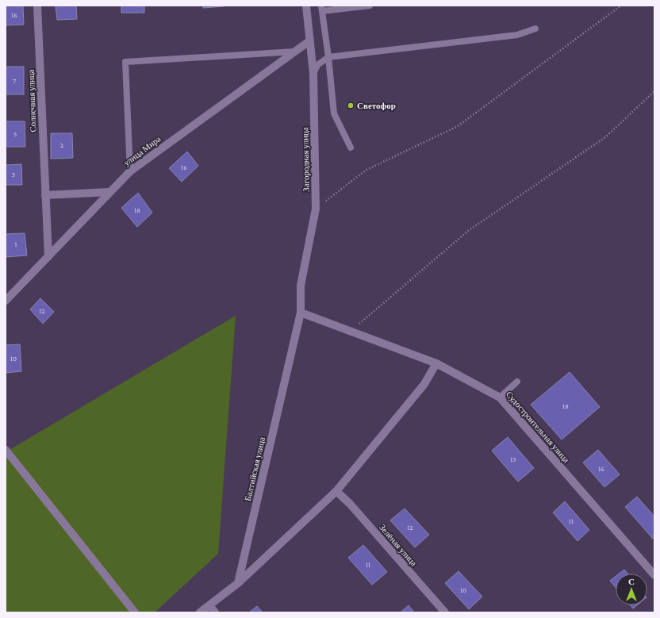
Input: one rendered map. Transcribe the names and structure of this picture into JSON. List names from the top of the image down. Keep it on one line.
{"streets":{"street":["Солнечная улица","улица Мира","Загородная улица","Судостроительная улица","Балтийская улица","Зелёная улица"]},"crossings":[["Солнечная улица","улица Мира"],["улица Мира","Загородная улица"],["Загородная улица","Судостроительная улица"],["Загородная улица","Балтийская улица"],["Судостроительная улица","Балтийская улица"]],"places":["Светофор"],"house_numbers":["16","7","5","2","16","3","18","1","12","10","18","13","16","11","12","11","10"],"north":"top"}
